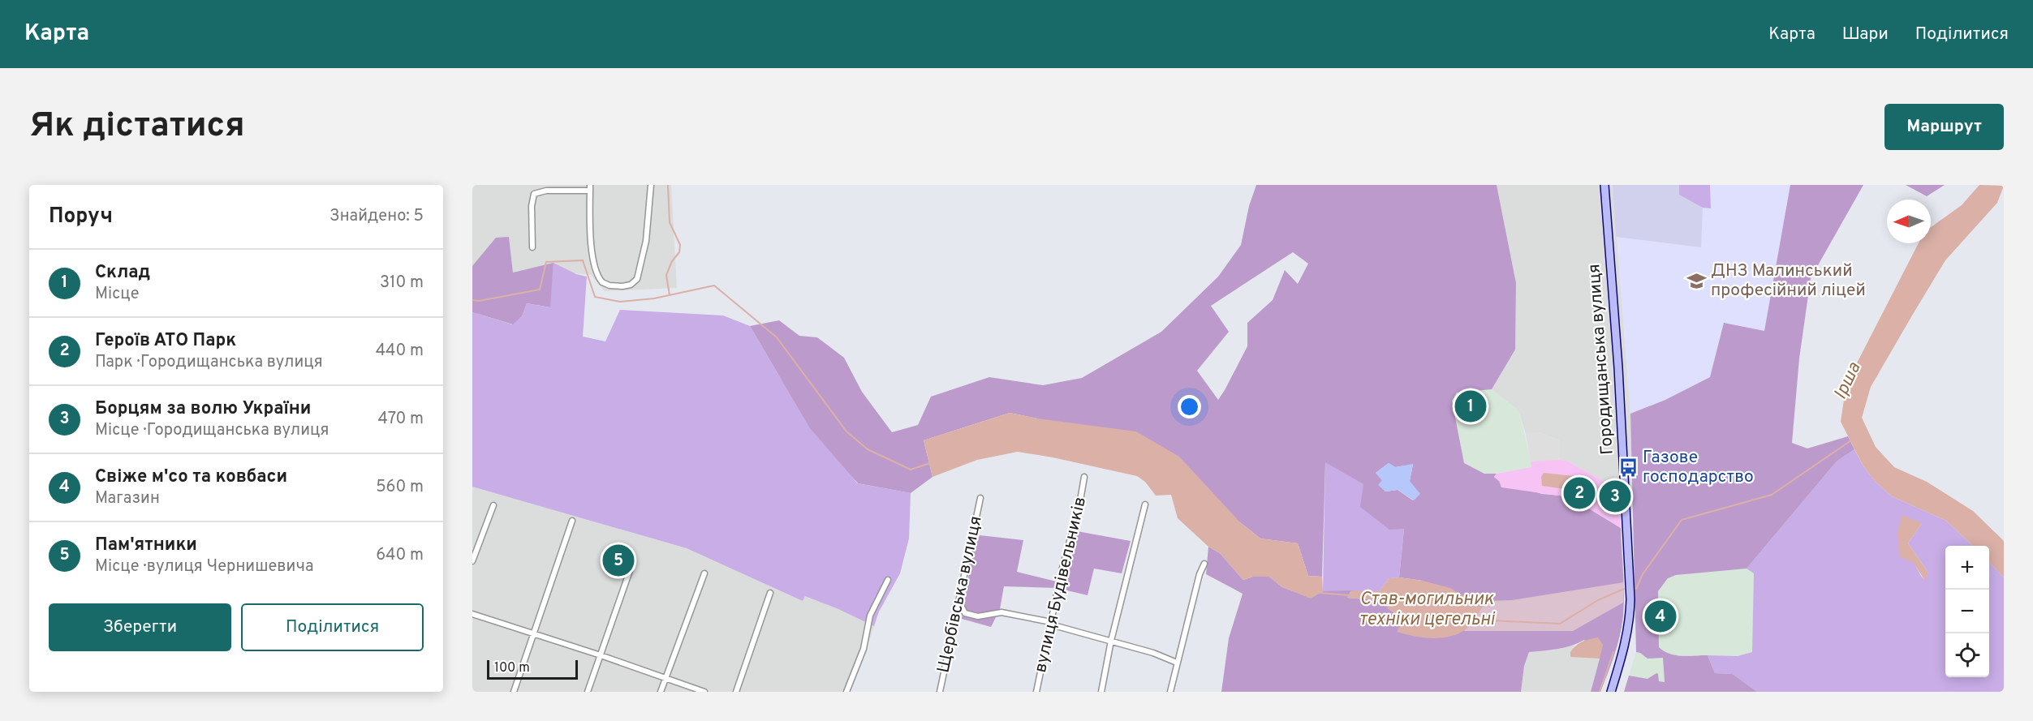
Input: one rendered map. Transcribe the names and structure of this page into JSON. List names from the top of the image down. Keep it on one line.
{"streets":{"street":["Городищанська вулиця","вулиця Будівельників","Щербівська вулиця"]},"water":["Ірша","Став-могильник техніки цегельні"],"places":{"school or university":["ДНЗ Малинський професійний ліцей"],"bus stop":["Газове господарство"]},"scale_bar":"100 m","north":"left","page":{"header":"Карта","nav":["Карта","Шари","Поділитися"],"buttons":["Маршрут",["Зберегти","Поділитися"]],"title":"Як дістатися","heading":["Поруч","Знайдено: 5"],"list":[{"mark":"1","name":"Склад","note":"Місце","value":"310 m"},{"mark":"2","name":"Героїв АТО Парк","note":"Парк · Городищанська вулиця","value":"440 m"},{"mark":"3","name":"Борцям за волю України","note":"Місце · Городищанська вулиця","value":"470 m"},{"mark":"4","name":"Свіже м'со та ковбаси","note":"Магазин","value":"560 m"},{"mark":"5","name":"Пам'ятники","note":"Місце · вулиця Чернишевича","value":"640 m"}],"pins":["1","2","3","5","4"],"map_buttons":["+","−"],"scale":"100 m"}}
